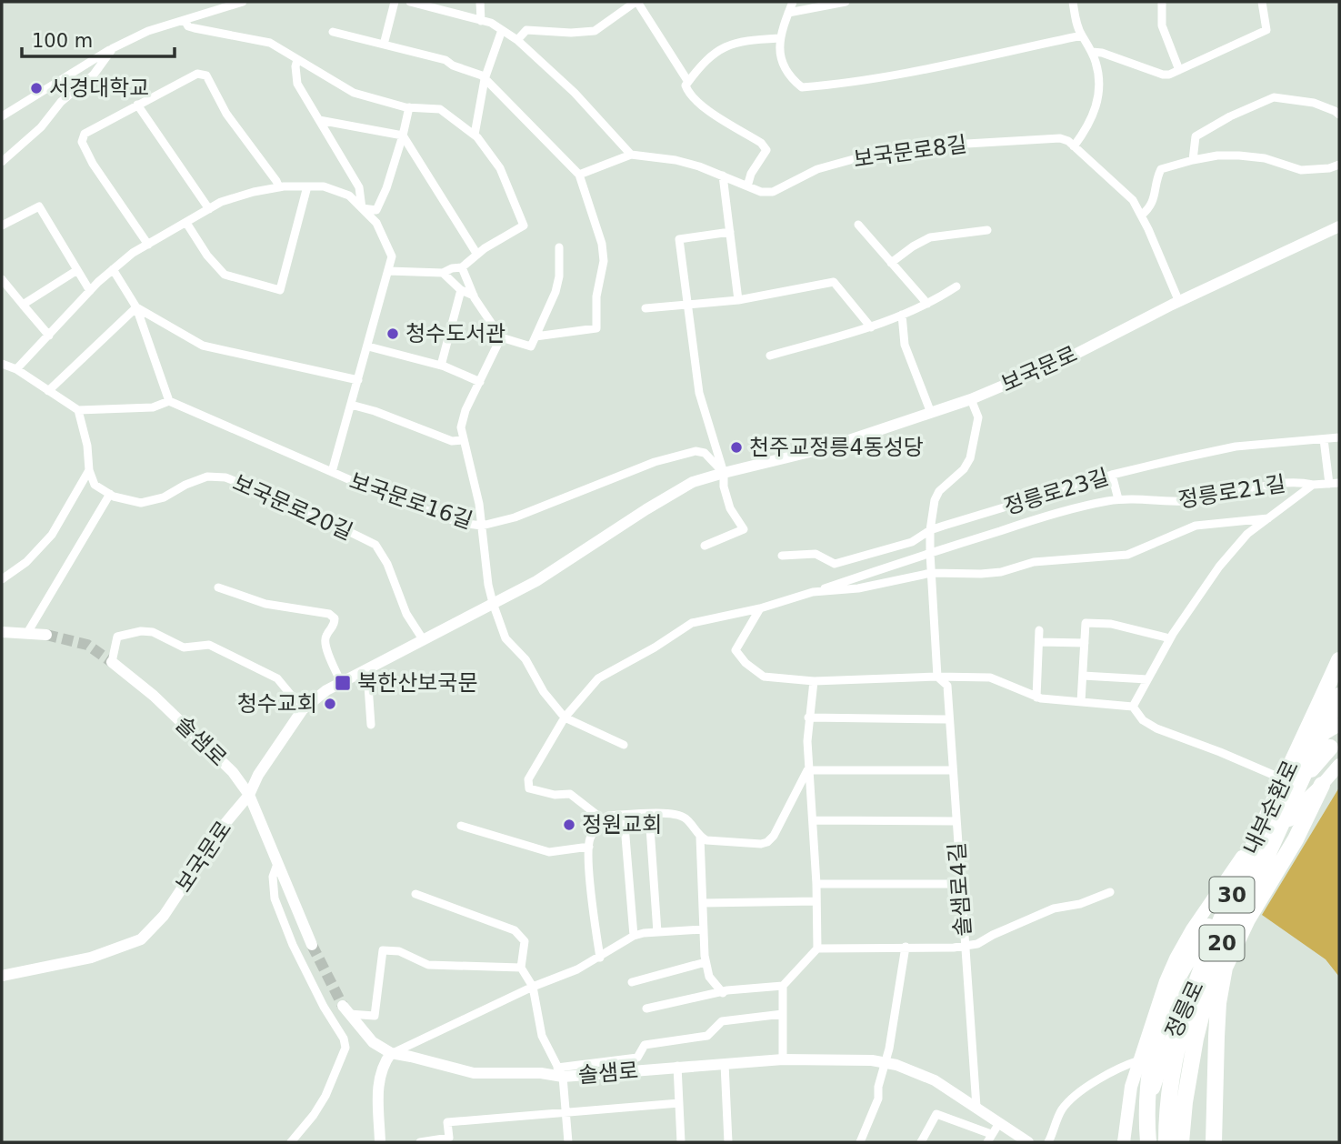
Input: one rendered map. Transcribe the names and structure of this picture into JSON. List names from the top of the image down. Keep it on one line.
{"streets":{"highway":["내부순환로","30"],"main road":["보국문로","솔샘로","20","정릉로"],"street":["보국문로8길","정릉로23길","정릉로21길","보국문로16길","보국문로20길","솔샘로4길"]},"crossings":[["보국문로8길","보국문로"],["보국문로","보국문로16길"],["보국문로","보국문로20길"],["보국문로","솔샘로"],["보국문로","솔샘로4길"],["정릉로23길","솔샘로4길"],["정릉로21길","솔샘로4길"],["솔샘로","솔샘로4길"]],"places":{"other":["서경대학교","청수도서관","천주교정릉4동성당","청수교회","정원교회"],"transit":["북한산보국문"]},"scale_bar":"100 m"}
